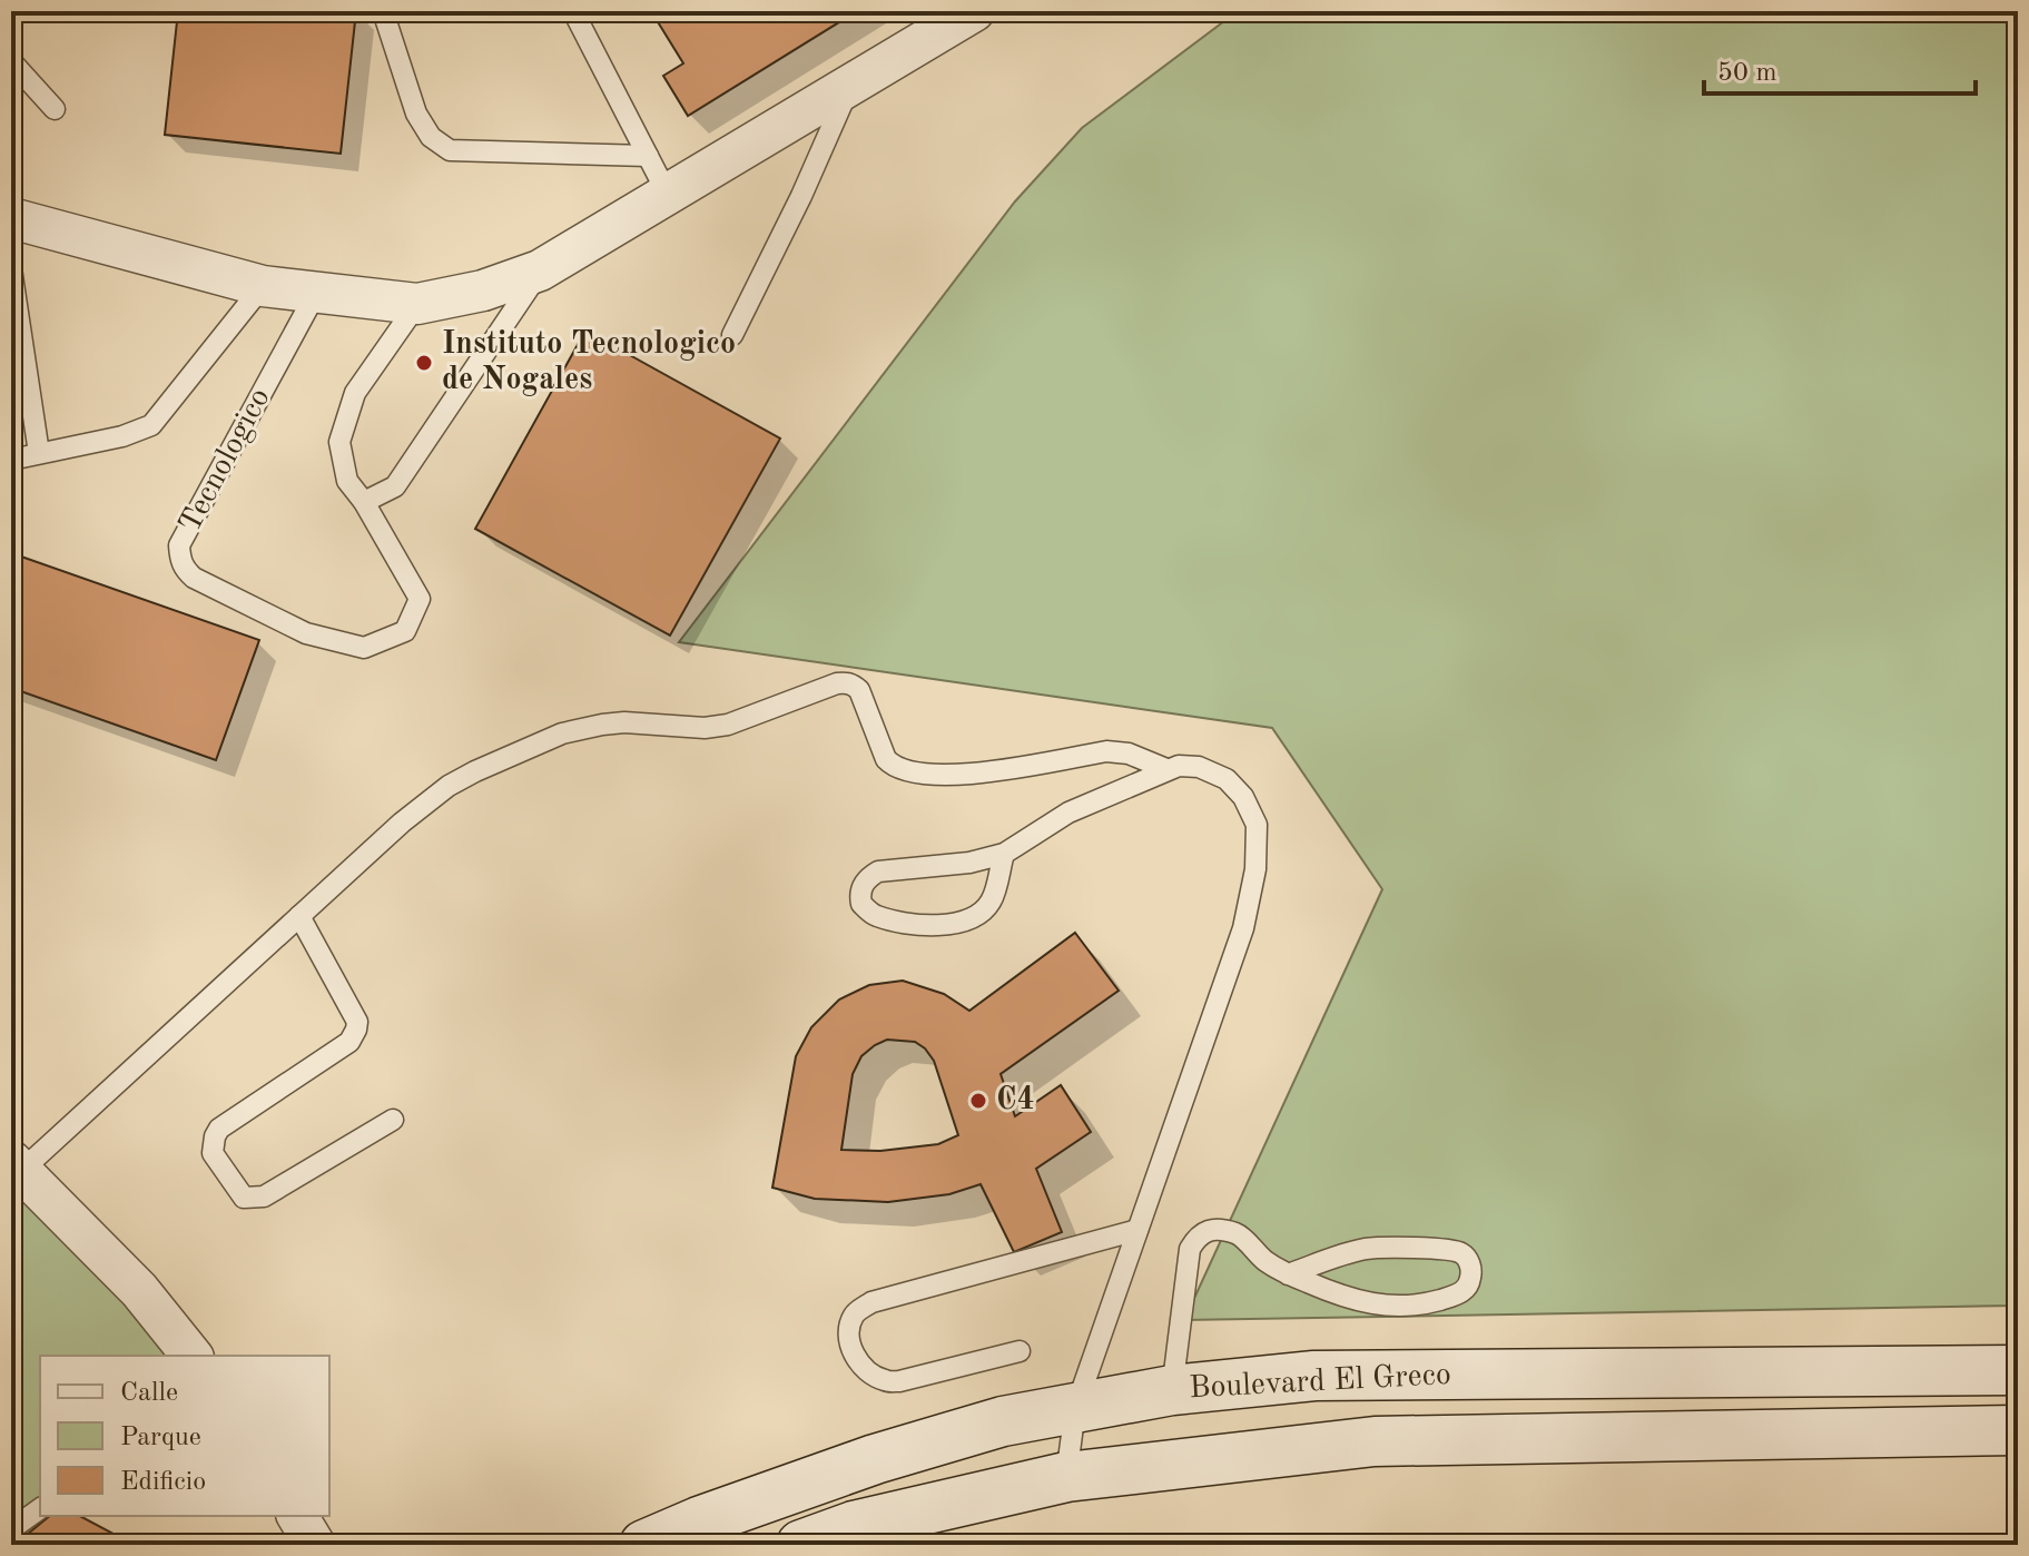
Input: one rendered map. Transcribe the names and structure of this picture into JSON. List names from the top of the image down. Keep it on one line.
{"streets":{"main road":["Boulevard El Greco"],"lane":["Tecnologico"]},"places":["Instituto Tecnologico de Nogales","C4"],"legend":["Calle","Parque","Edificio"],"scale_bar":"50 m"}
